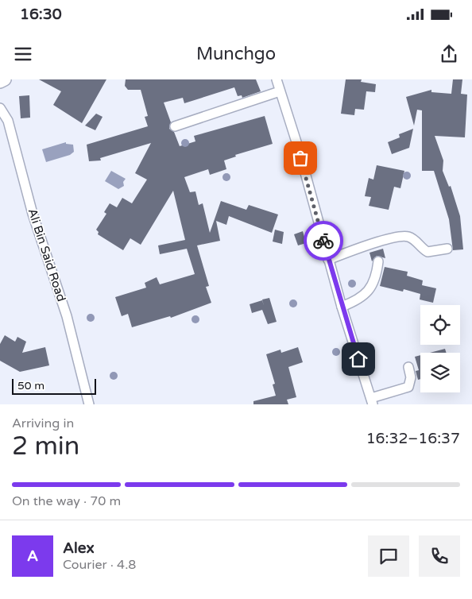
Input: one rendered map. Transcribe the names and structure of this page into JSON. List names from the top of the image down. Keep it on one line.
{"streets":{"street":["Ali Bin Said Road"]},"scale_bar":"50 m","page":{"status":"16:30","header":"Munchgo","scale":"50 m","heading":["2 min","Arriving in","16:32–16:37"],"panel":["Alex","Courier · 4.8"],"bar":"On the way · 70 m","round":"A"}}
